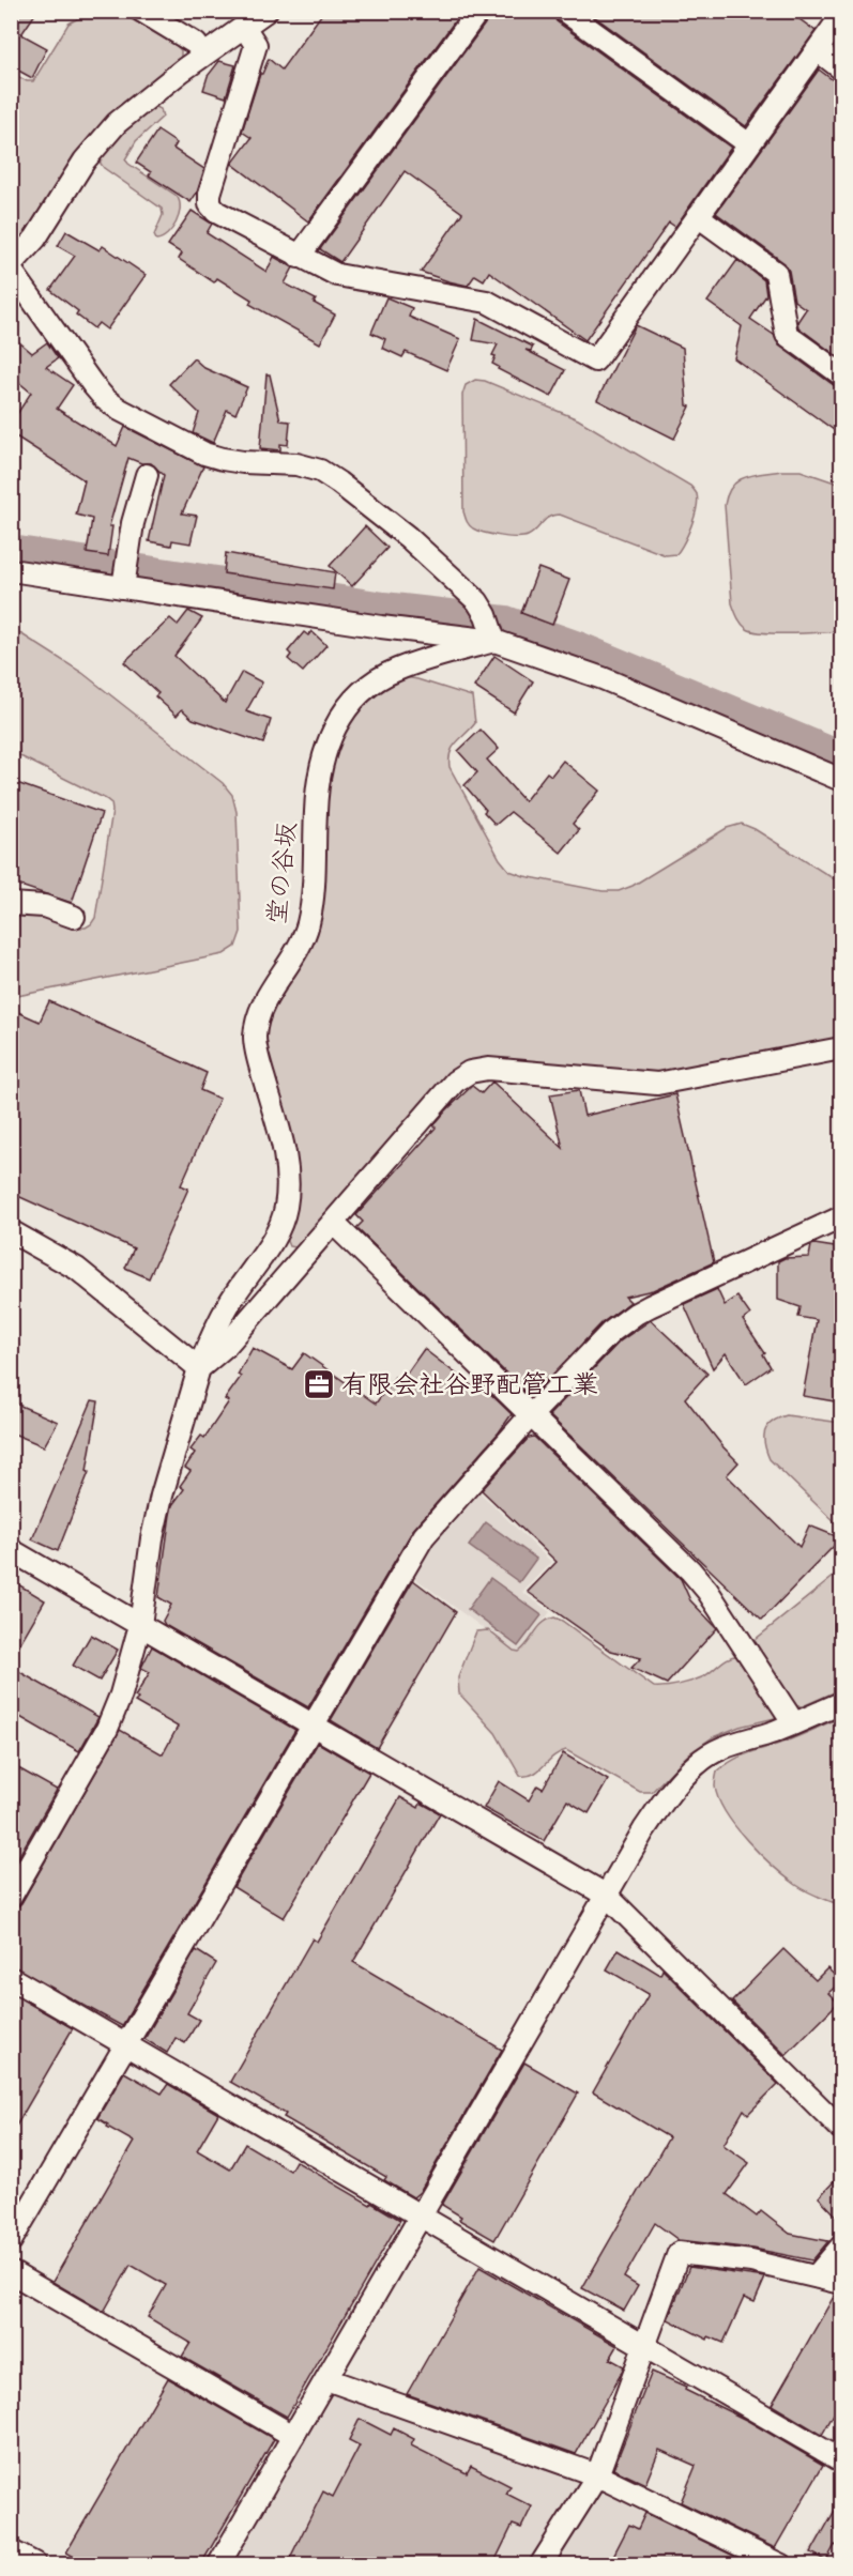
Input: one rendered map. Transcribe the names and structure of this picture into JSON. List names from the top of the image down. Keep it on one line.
{"streets":{"street":["堂の谷坂"]},"places":{"office":["有限会社谷野配管工業"]}}
